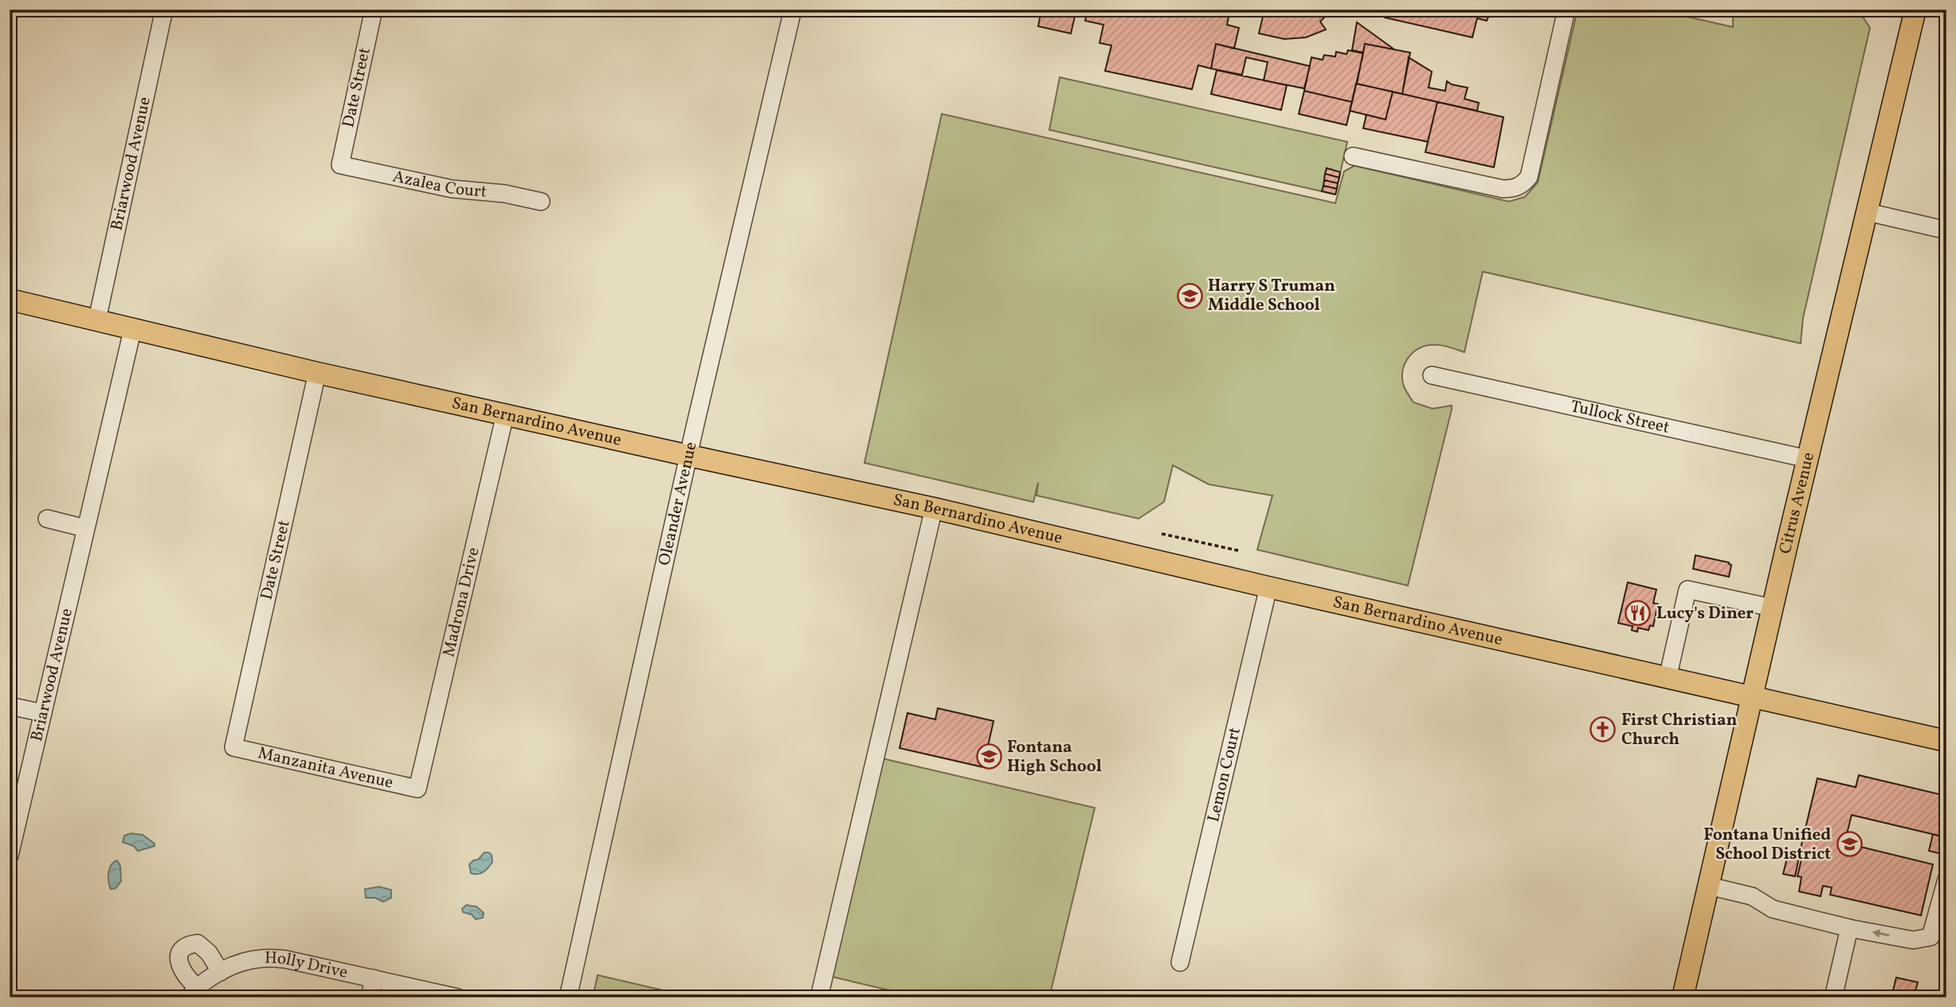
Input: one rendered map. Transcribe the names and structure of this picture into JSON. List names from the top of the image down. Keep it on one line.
{"streets":{"main road":["San Bernardino Avenue","Citrus Avenue"],"street":["Date Street","Briarwood Avenue","Azalea Court","Tullock Street","Oleander Avenue","Madrona Drive","Manzanita Avenue","Lemon Court","Holly Drive"]},"crossings":[["Date Street","Azalea Court"],["Date Street","San Bernardino Avenue"],["Date Street","Manzanita Avenue"],["Briarwood Avenue","San Bernardino Avenue"],["Tullock Street","Citrus Avenue"],["San Bernardino Avenue","Oleander Avenue"],["San Bernardino Avenue","Citrus Avenue"],["San Bernardino Avenue","Madrona Drive"],["San Bernardino Avenue","Lemon Court"],["Madrona Drive","Manzanita Avenue"]],"places":{"school or university":["Harry S Truman Middle School","Fontana High School","Fontana Unified School District"],"restaurant":["Lucy's Diner"],"church":["First Christian Church"]}}
